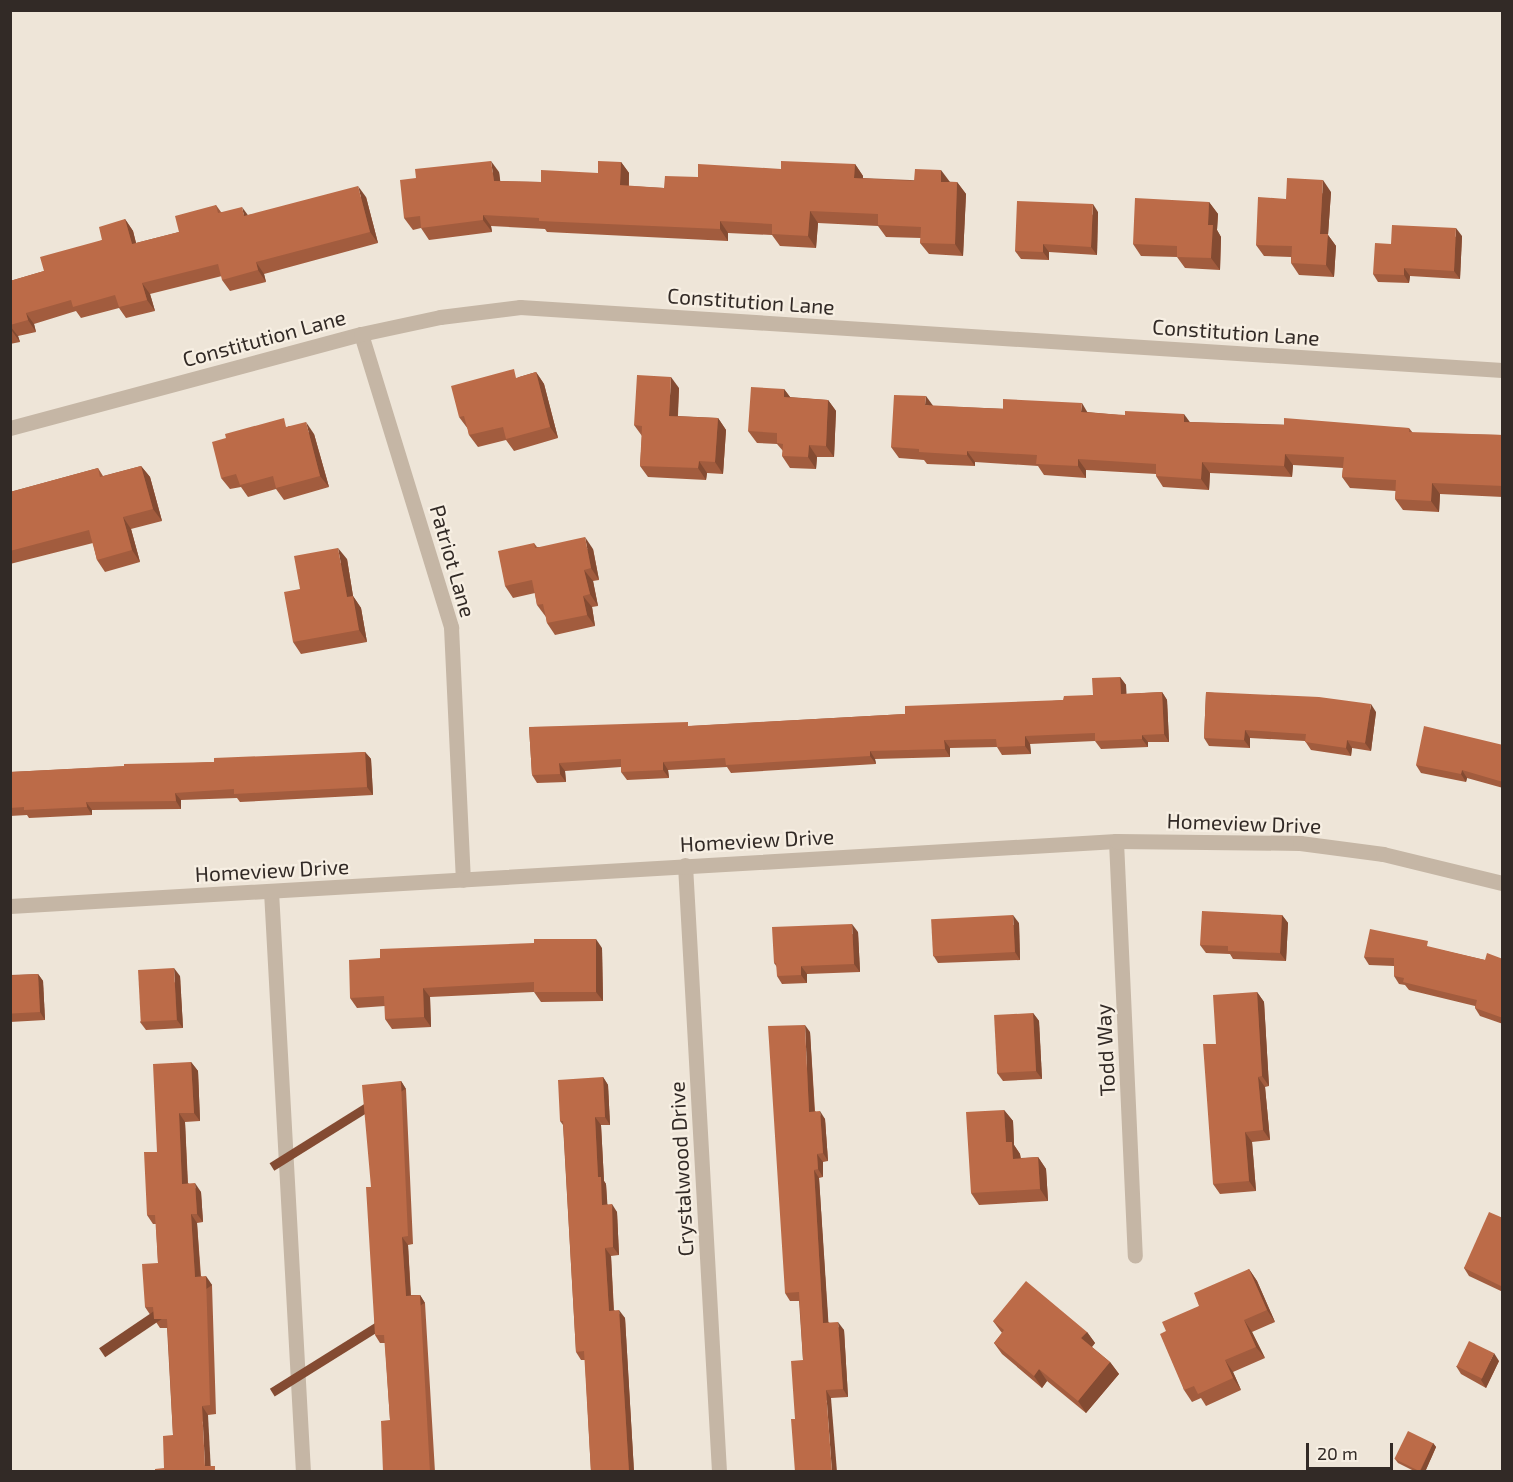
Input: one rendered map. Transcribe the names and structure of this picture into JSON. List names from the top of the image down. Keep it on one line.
{"streets":{"street":["Constitution Lane","Patriot Lane","Homeview Drive","Todd Way","Crystalwood Drive"]},"crossings":[["Constitution Lane","Patriot Lane"],["Patriot Lane","Homeview Drive"],["Homeview Drive","Todd Way"],["Homeview Drive","Crystalwood Drive"]],"scale_bar":"20 m"}
